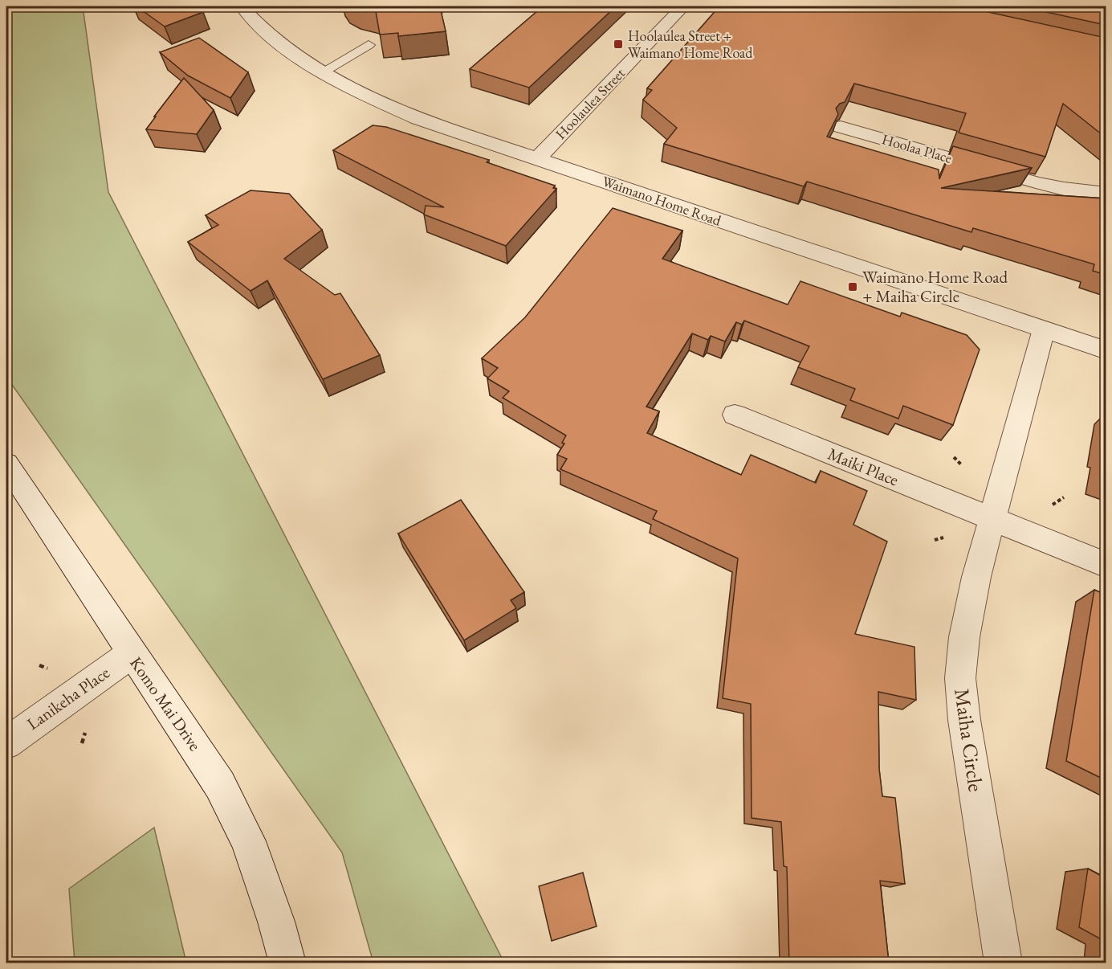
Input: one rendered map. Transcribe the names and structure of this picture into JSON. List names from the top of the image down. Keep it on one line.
{"streets":{"street":["Hoolaulea Street","Hoolaa Place","Waimano Home Road","Maiki Place","Lanikeha Place","Komo Mai Drive","Maiha Circle"]},"crossings":[["Hoolaulea Street","Waimano Home Road"],["Waimano Home Road","Maiha Circle"],["Maiki Place","Maiha Circle"],["Lanikeha Place","Komo Mai Drive"]],"places":{"transit":["Hoolaulea Street + Waimano Home Road","Waimano Home Road + Maiha Circle"]}}
